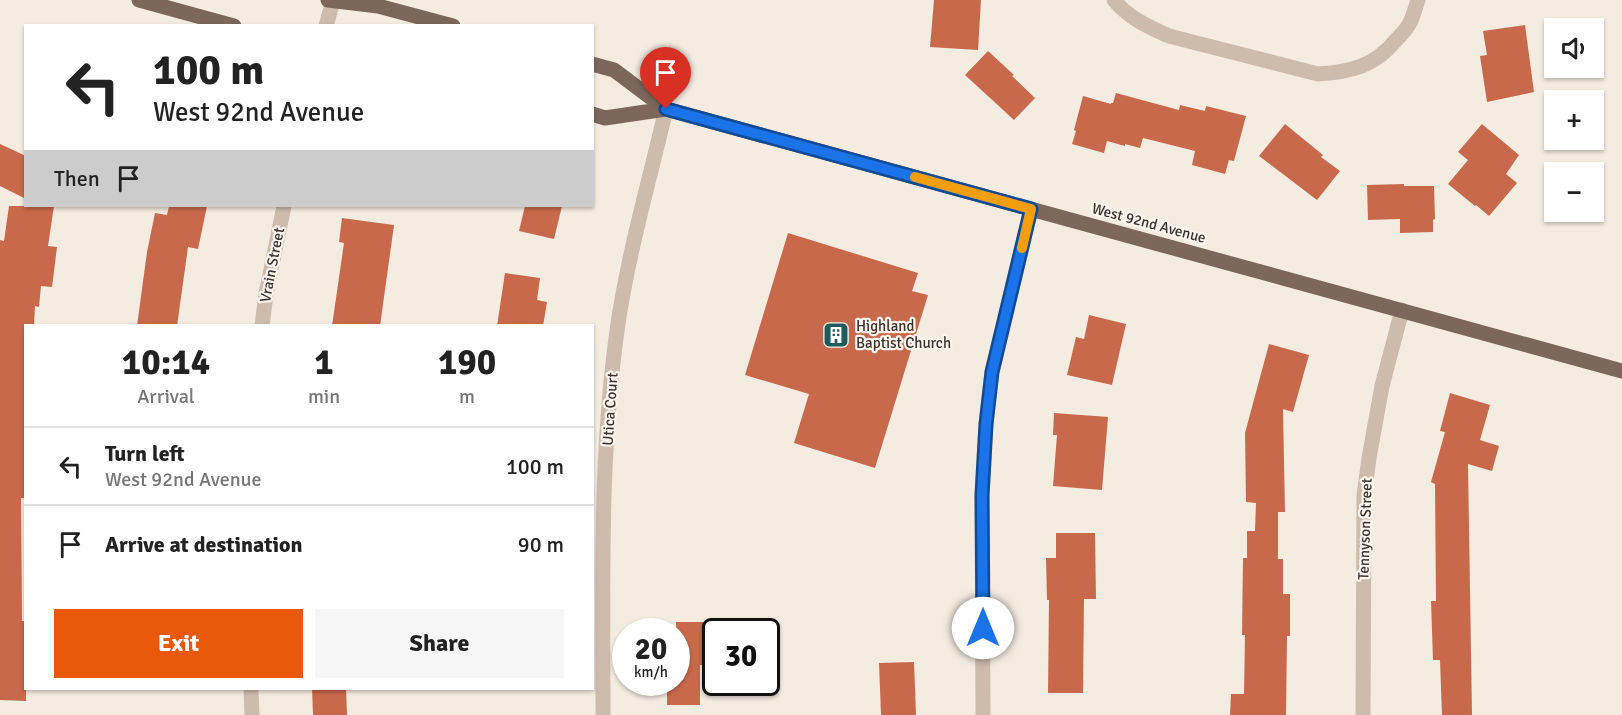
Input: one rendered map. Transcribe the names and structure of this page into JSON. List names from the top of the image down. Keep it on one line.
{"streets":{"main road":["West 92nd Avenue"],"street":["Vrain Street","Utica Court","Tennyson Street"]},"crossings":[["West 92nd Avenue","Utica Court"],["West 92nd Avenue","Tennyson Street"]],"places":{"building":["Highland Baptist Church"]},"page":{"map_buttons":["+","−"],"turn":["100 m","West 92nd Avenue"],"then":"Then","eta":["10:14","Arrival","1","min","190","m"],"list":[{"name":"Turn left","note":"West 92nd Avenue","value":"100 m"},{"name":"Arrive at destination","value":"90 m"}],"buttons":["Exit","Share"],"speed":"20 km/h","limit":"30"}}
